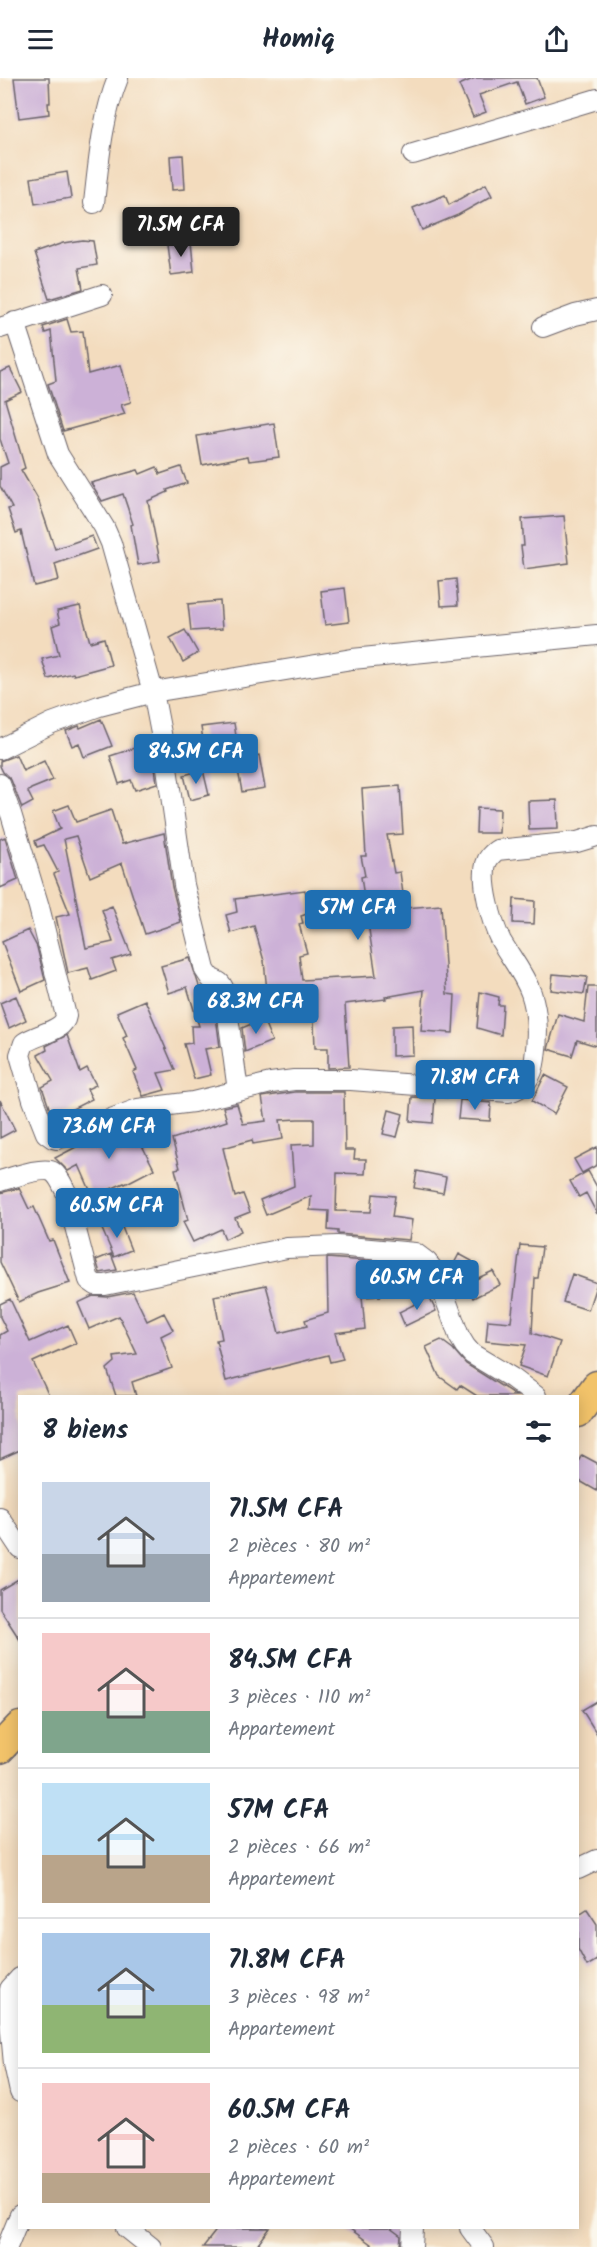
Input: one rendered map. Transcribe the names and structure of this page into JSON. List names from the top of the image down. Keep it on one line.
{"page":{"header":"Homiq","price":["71.5M CFA","84.5M CFA","57M CFA","68.3M CFA","71.8M CFA","73.6M CFA","60.5M CFA","60.5M CFA"],"heading":"8 biens","list":[{"name":"71.5M CFA","note":"2 pièces · 80 m² · Appartement"},{"name":"84.5M CFA","note":"3 pièces · 110 m² · Appartement"},{"name":"57M CFA","note":"2 pièces · 66 m² · Appartement"},{"name":"71.8M CFA","note":"3 pièces · 98 m² · Appartement"},{"name":"60.5M CFA","note":"2 pièces · 60 m² · Appartement"}]}}
